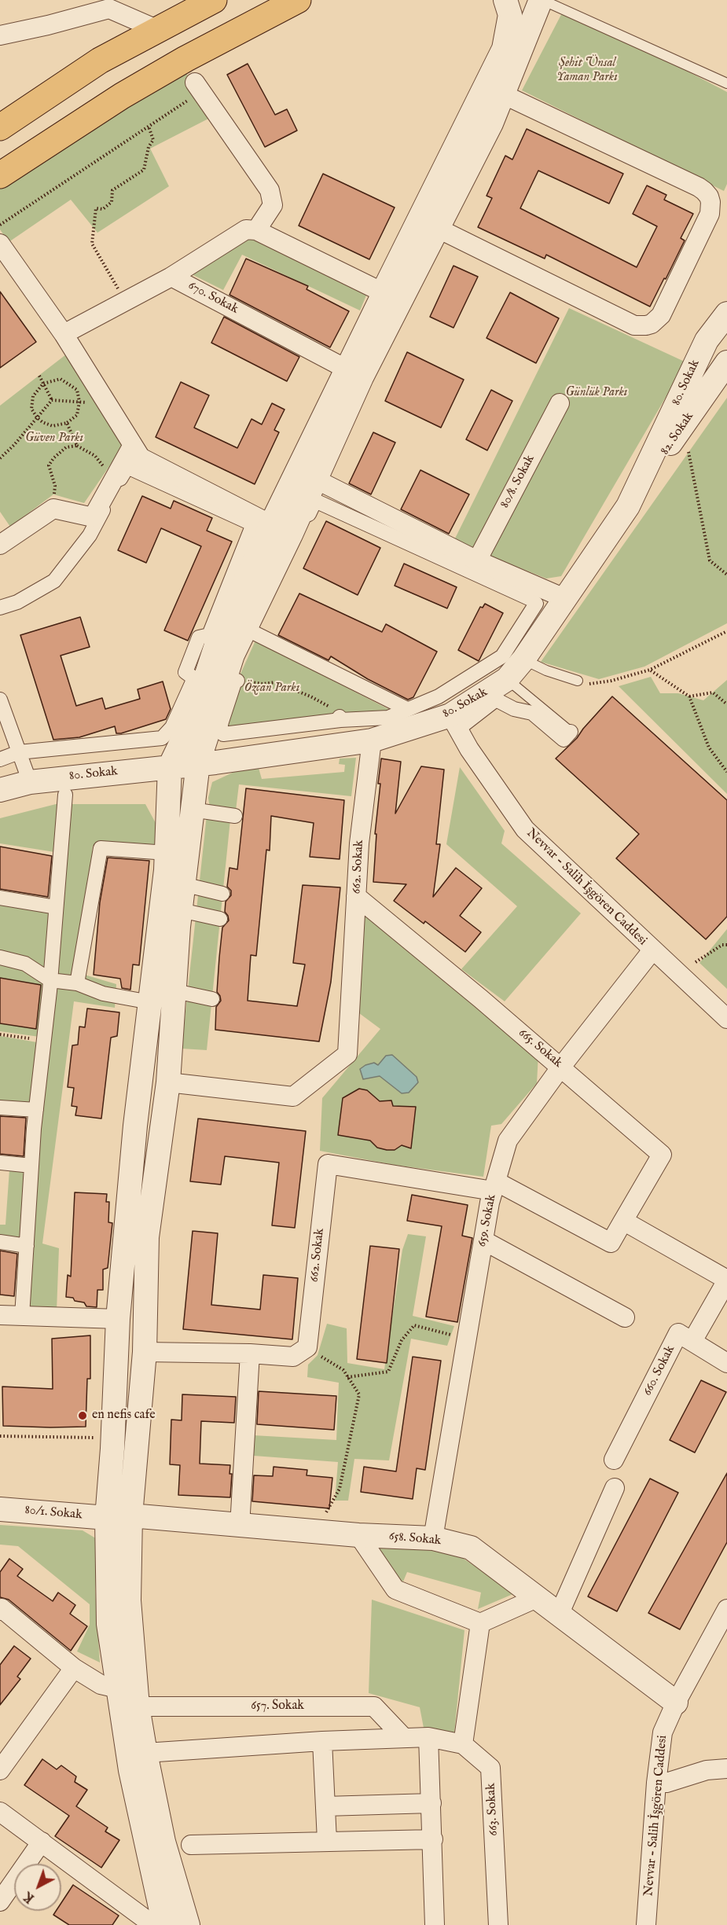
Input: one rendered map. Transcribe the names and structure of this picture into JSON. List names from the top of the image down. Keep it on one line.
{"streets":{"street":["670. Sokak","80. Sokak","82. Sokak","80/8. Sokak","662. Sokak","Nevvar - Salih İşgören Caddesi","665. Sokak","659. Sokak","660. Sokak","80/1. Sokak","658. Sokak","657. Sokak","663. Sokak"]},"crossings":[["80. Sokak","82. Sokak"],["80. Sokak","662. Sokak"],["80. Sokak","Nevvar - Salih İşgören Caddesi"],["662. Sokak","665. Sokak"],["662. Sokak","659. Sokak"],["Nevvar - Salih İşgören Caddesi","659. Sokak"],["Nevvar - Salih İşgören Caddesi","658. Sokak"],["665. Sokak","659. Sokak"],["659. Sokak","658. Sokak"]],"parks":["Şehit Ünsal Yaman Parkı","Günlük Parkı","Güven Parkı","Özcan Parkı"],"places":["en nefis cafe"],"north":"bottom left"}
